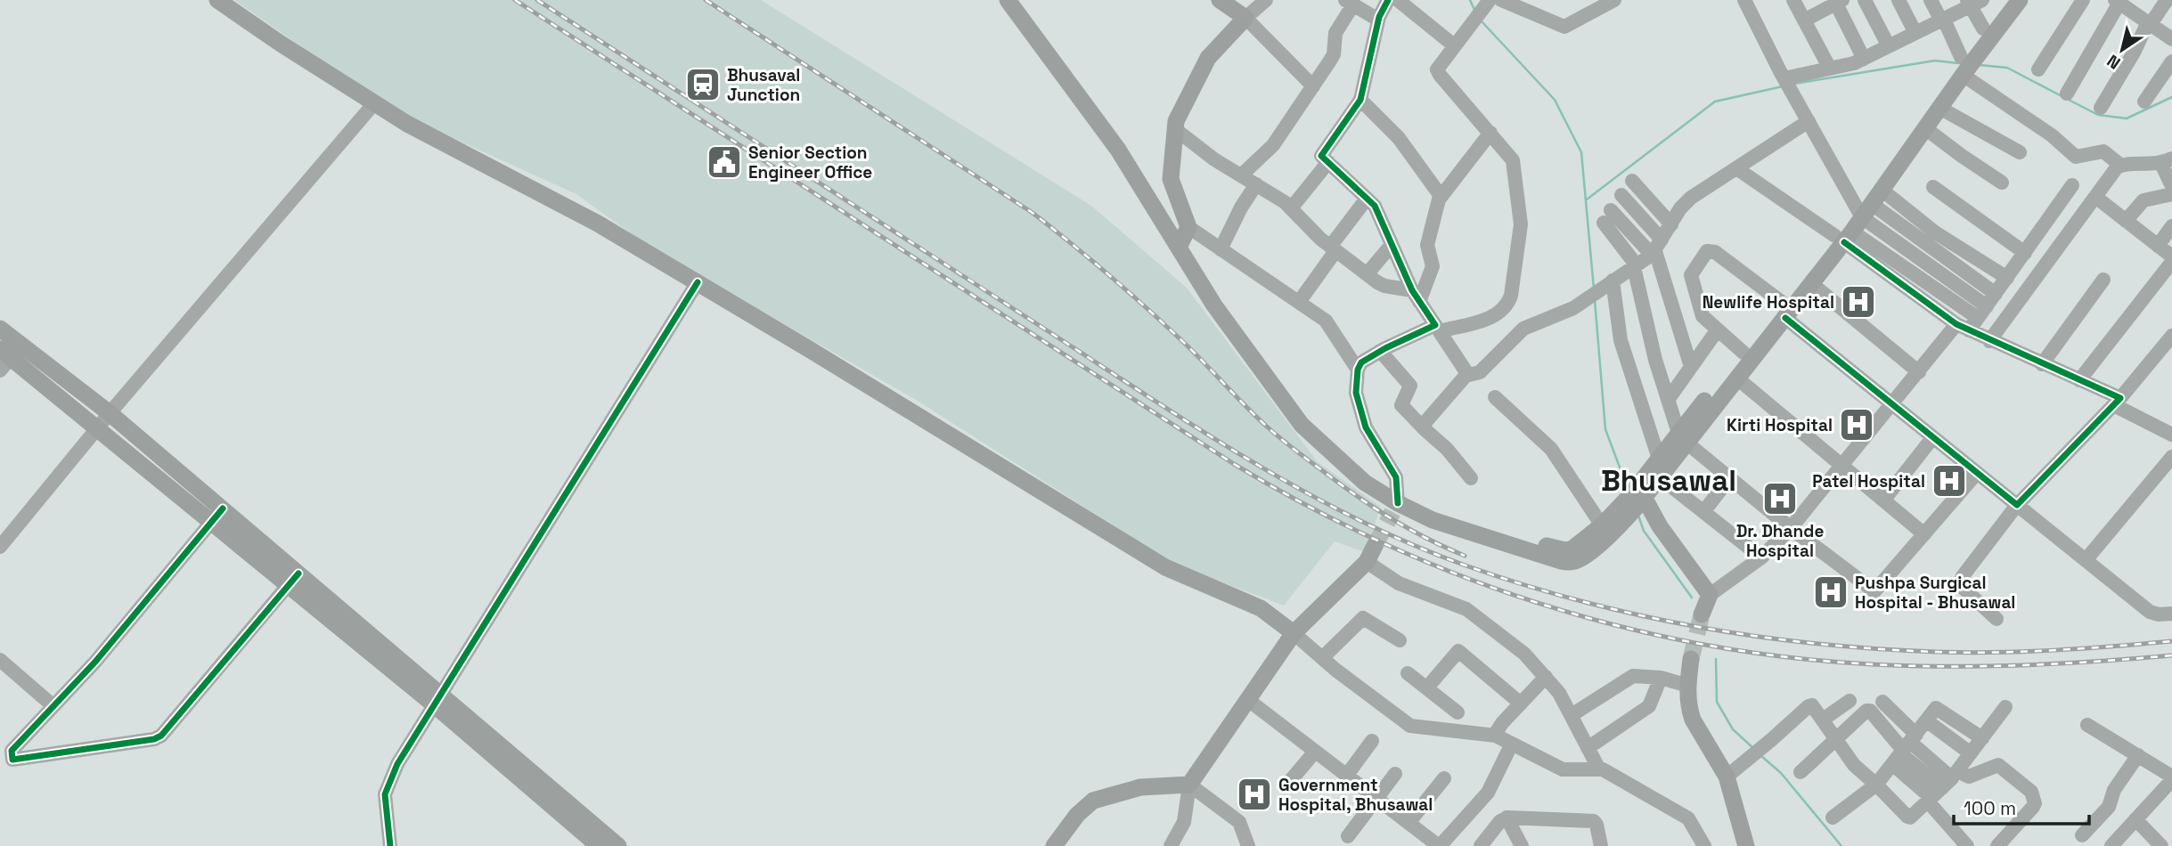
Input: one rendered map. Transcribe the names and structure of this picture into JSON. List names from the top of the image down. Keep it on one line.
{"districts":["Bhusawal"],"places":{"station":["Bhusaval Junction"],"public building":["Senior Section Engineer Office"],"hospital":["Newlife Hospital","Kirti Hospital","Patel Hospital","Dr. Dhande Hospital","Pushpa Surgical Hospital - Bhusawal","Government Hospital, Bhusawal"]},"scale_bar":"100 m","north":"bottom left"}
